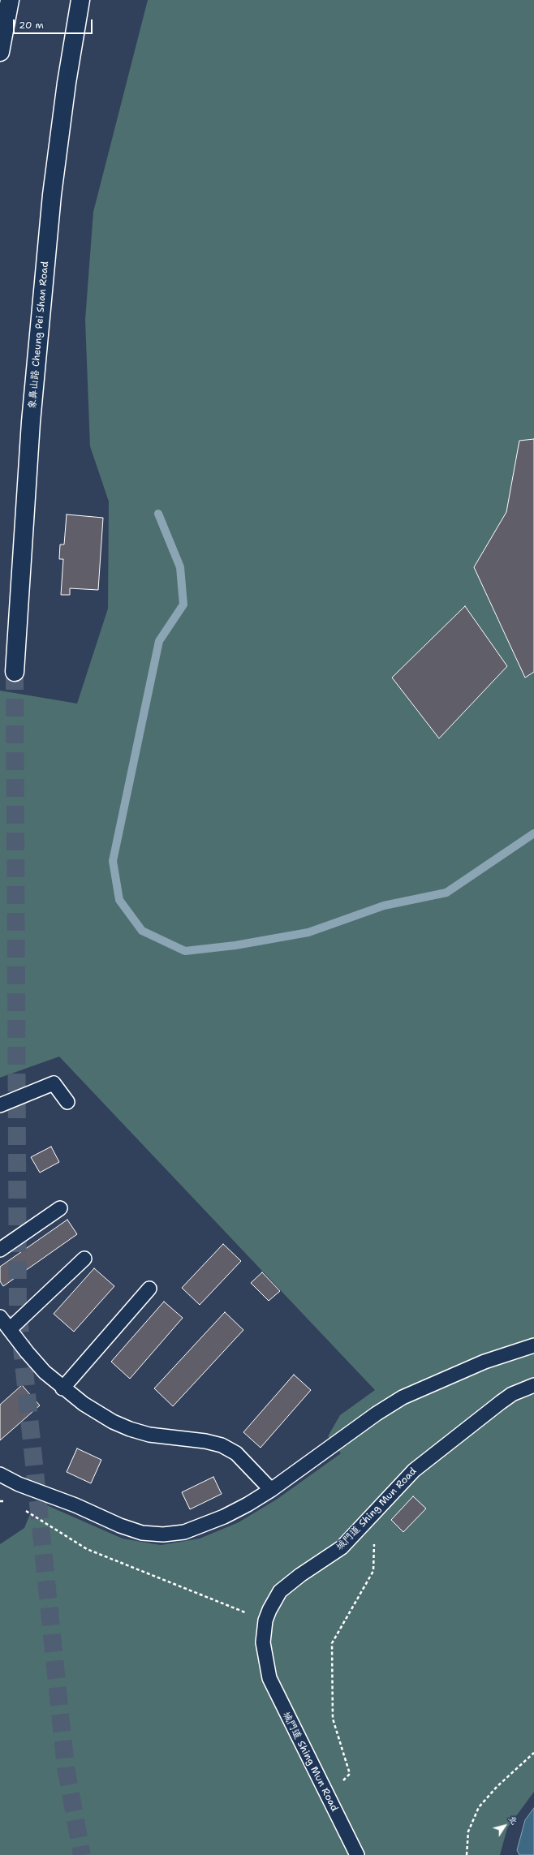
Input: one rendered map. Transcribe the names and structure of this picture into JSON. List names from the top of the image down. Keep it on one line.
{"streets":{"highway":["象鼻山路 Cheung Pei Shan Road"],"lane":["城門道 Shing Mun Road"]},"scale_bar":"20 m","north":"top right"}
